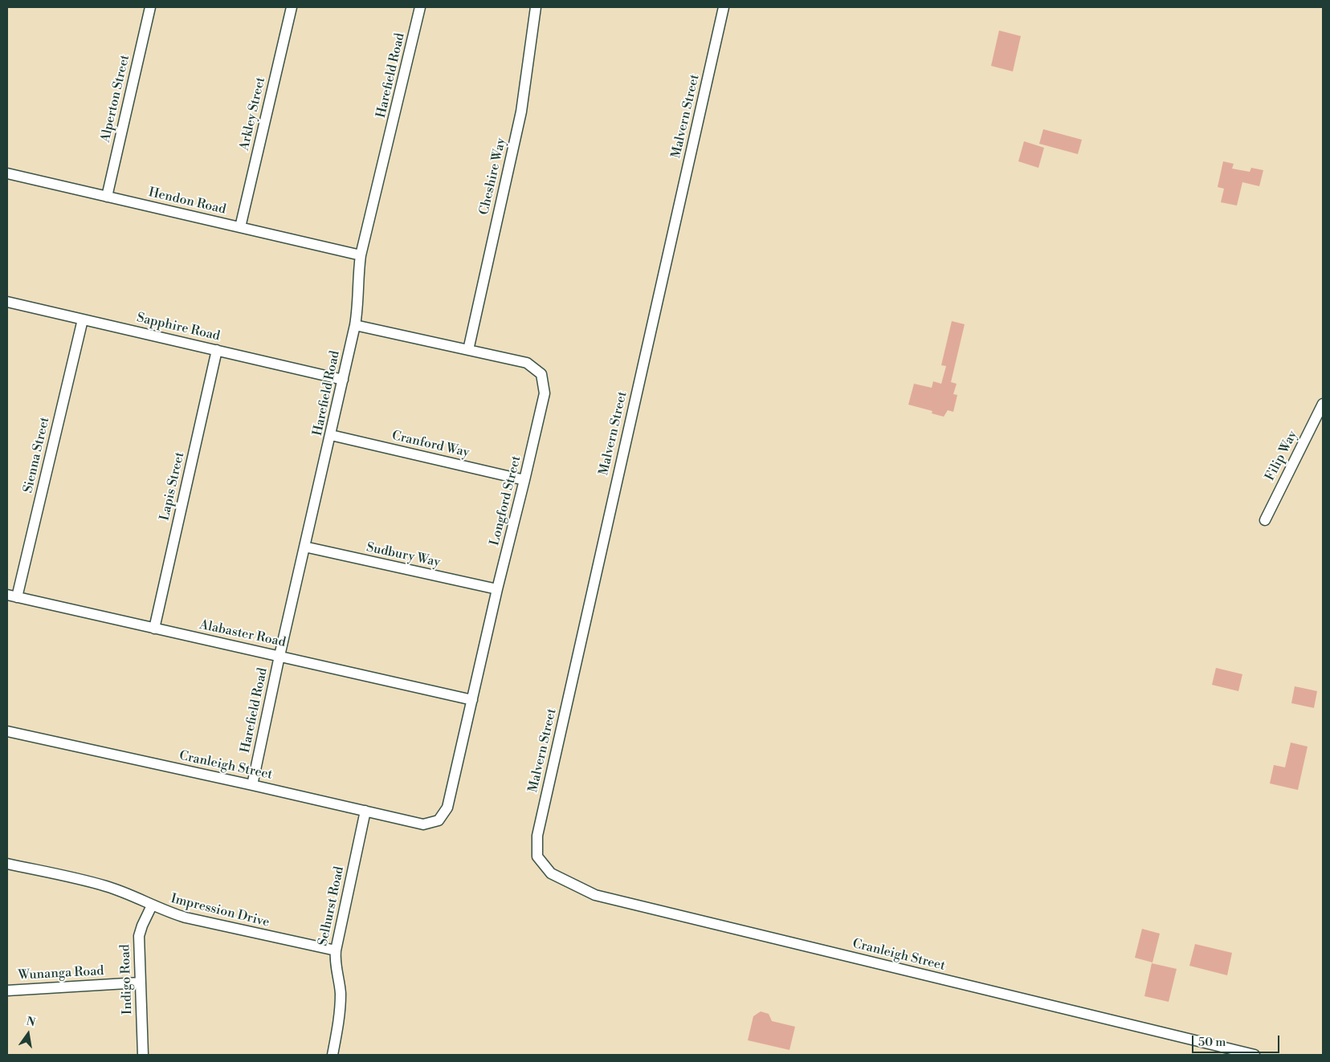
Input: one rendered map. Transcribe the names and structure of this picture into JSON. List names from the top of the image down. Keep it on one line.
{"streets":{"street":["Harefield Road","Alperton Street","Arkley Street","Malvern Street","Cheshire Way","Hendon Road","Sapphire Road","Cranford Way","Sienna Street","Filip Way","Lapis Street","Longford Street","Sudbury Way","Alabaster Road","Cranleigh Street","Selhurst Road","Impression Drive","Wunanga Road","Indigo Road"]},"crossings":[["Harefield Road","Hendon Road"],["Harefield Road","Sapphire Road"],["Harefield Road","Cranford Way"],["Harefield Road","Longford Street"],["Harefield Road","Sudbury Way"],["Harefield Road","Alabaster Road"],["Harefield Road","Cranleigh Street"],["Alperton Street","Hendon Road"],["Arkley Street","Hendon Road"],["Malvern Street","Cranleigh Street"],["Cheshire Way","Longford Street"],["Sapphire Road","Sienna Street"],["Sapphire Road","Lapis Street"],["Cranford Way","Longford Street"],["Sienna Street","Alabaster Road"],["Lapis Street","Alabaster Road"],["Longford Street","Sudbury Way"],["Longford Street","Alabaster Road"],["Longford Street","Cranleigh Street"],["Cranleigh Street","Selhurst Road"],["Selhurst Road","Impression Drive"],["Impression Drive","Indigo Road"],["Wunanga Road","Indigo Road"]],"scale_bar":"50 m","north":"top"}
